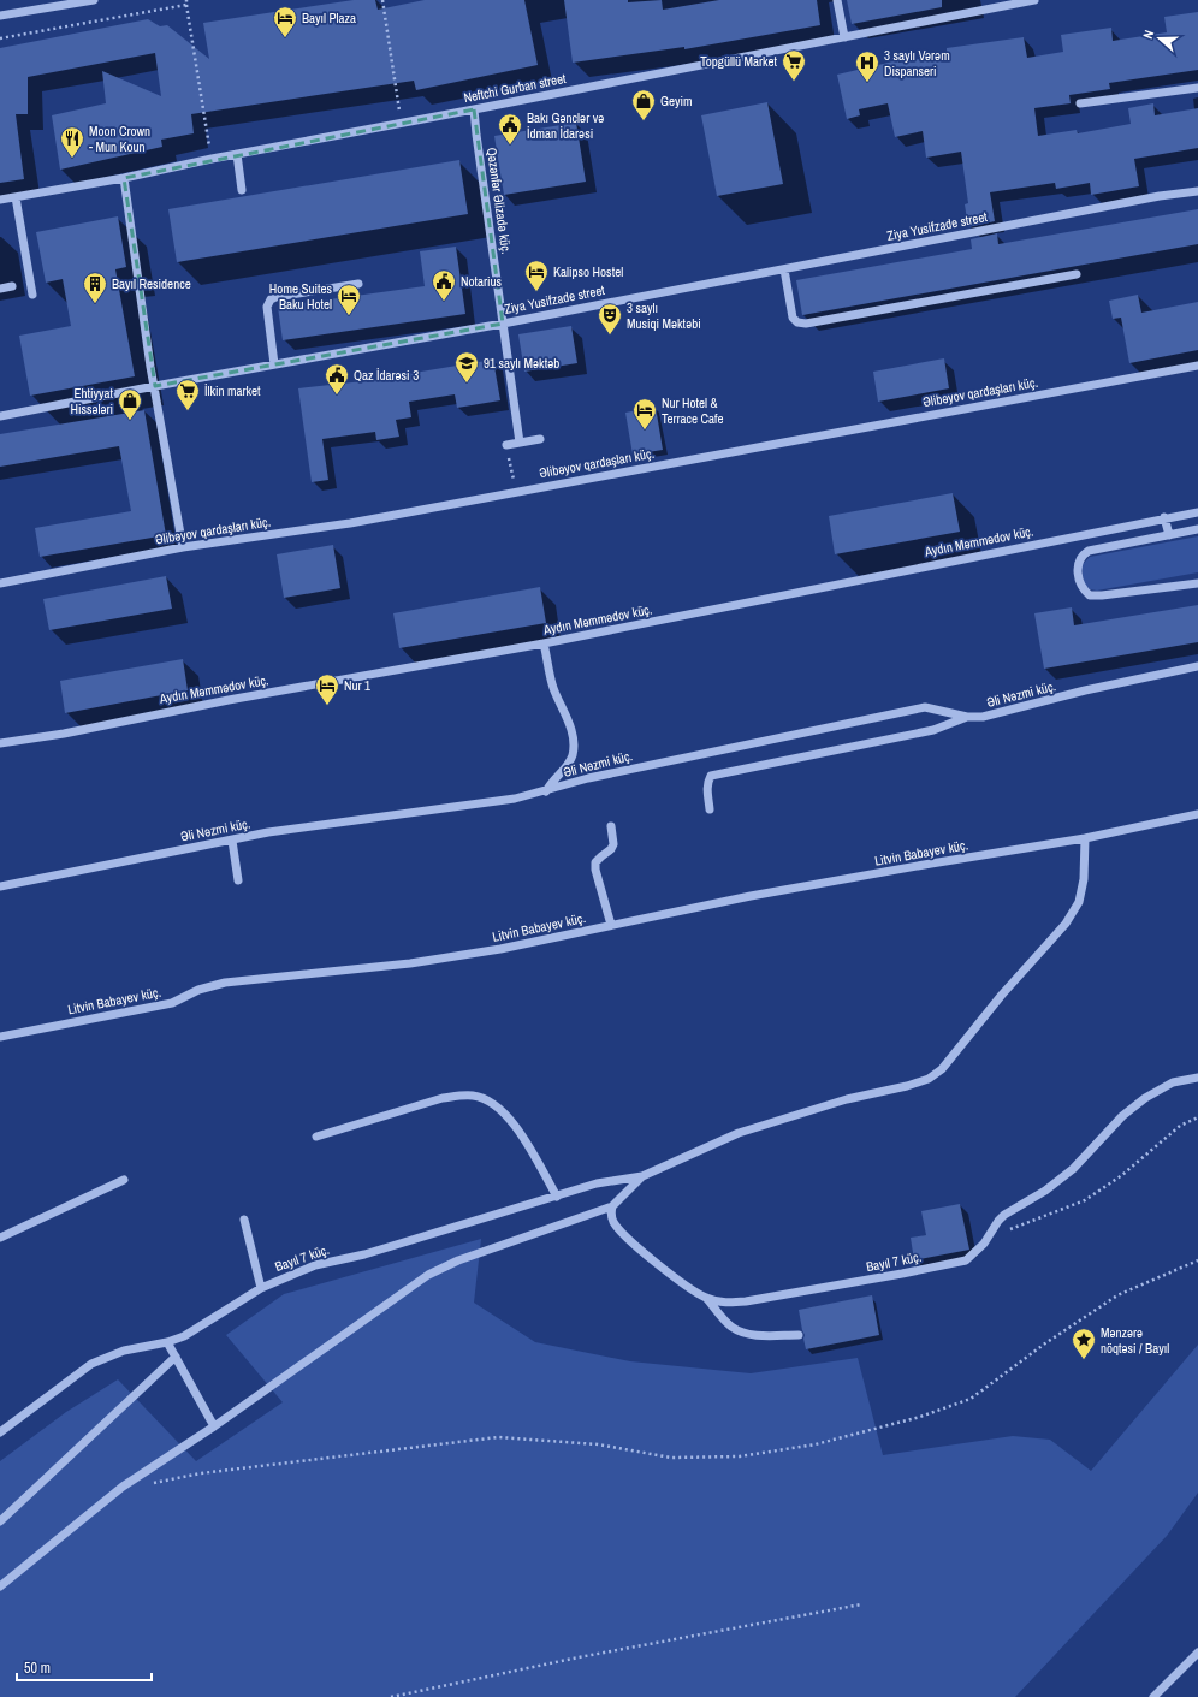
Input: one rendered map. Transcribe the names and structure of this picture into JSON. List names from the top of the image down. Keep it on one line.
{"streets":{"street":["Neftchi Gurban street","Qəzənfər Əlizadə küç.","Ziya Yusifzade street","Əlibəyov qardaşları küç.","Aydın Məmmədov küç.","Əli Nəzmi küç.","Litvin Babayev küç.","Bayıl 7 küç."]},"crossings":[["Neftchi Gurban street","Qəzənfər Əlizadə küç."],["Qəzənfər Əlizadə küç.","Ziya Yusifzade street"],["Litvin Babayev küç.","Bayıl 7 küç."]],"places":{"hotel":["Bayıl Plaza","Kalipso Hostel","Home Suites Baku Hotel","Nur Hotel & Terrace Cafe","Nur 1"],"supermarket":["Topgüllü Market","İlkin market"],"hospital":["3 saylı Vərəm Dispanseri"],"shop":["Geyim","Ehtiyyat Hissələri"],"public building":["Bakı Gənclər və İdman İdarəsi","Notarius","Qaz İdarəsi 3"],"restaurant":["Moon Crown - Mun Koun"],"building":["Bayıl Residence"],"theatre":["3 saylı Musiqi Məktəbi"],"school or university":["91 saylı Məktəb"],"place":["Mənzərə nöqtəsi / Bayıl"]},"scale_bar":"50 m","north":"left"}
